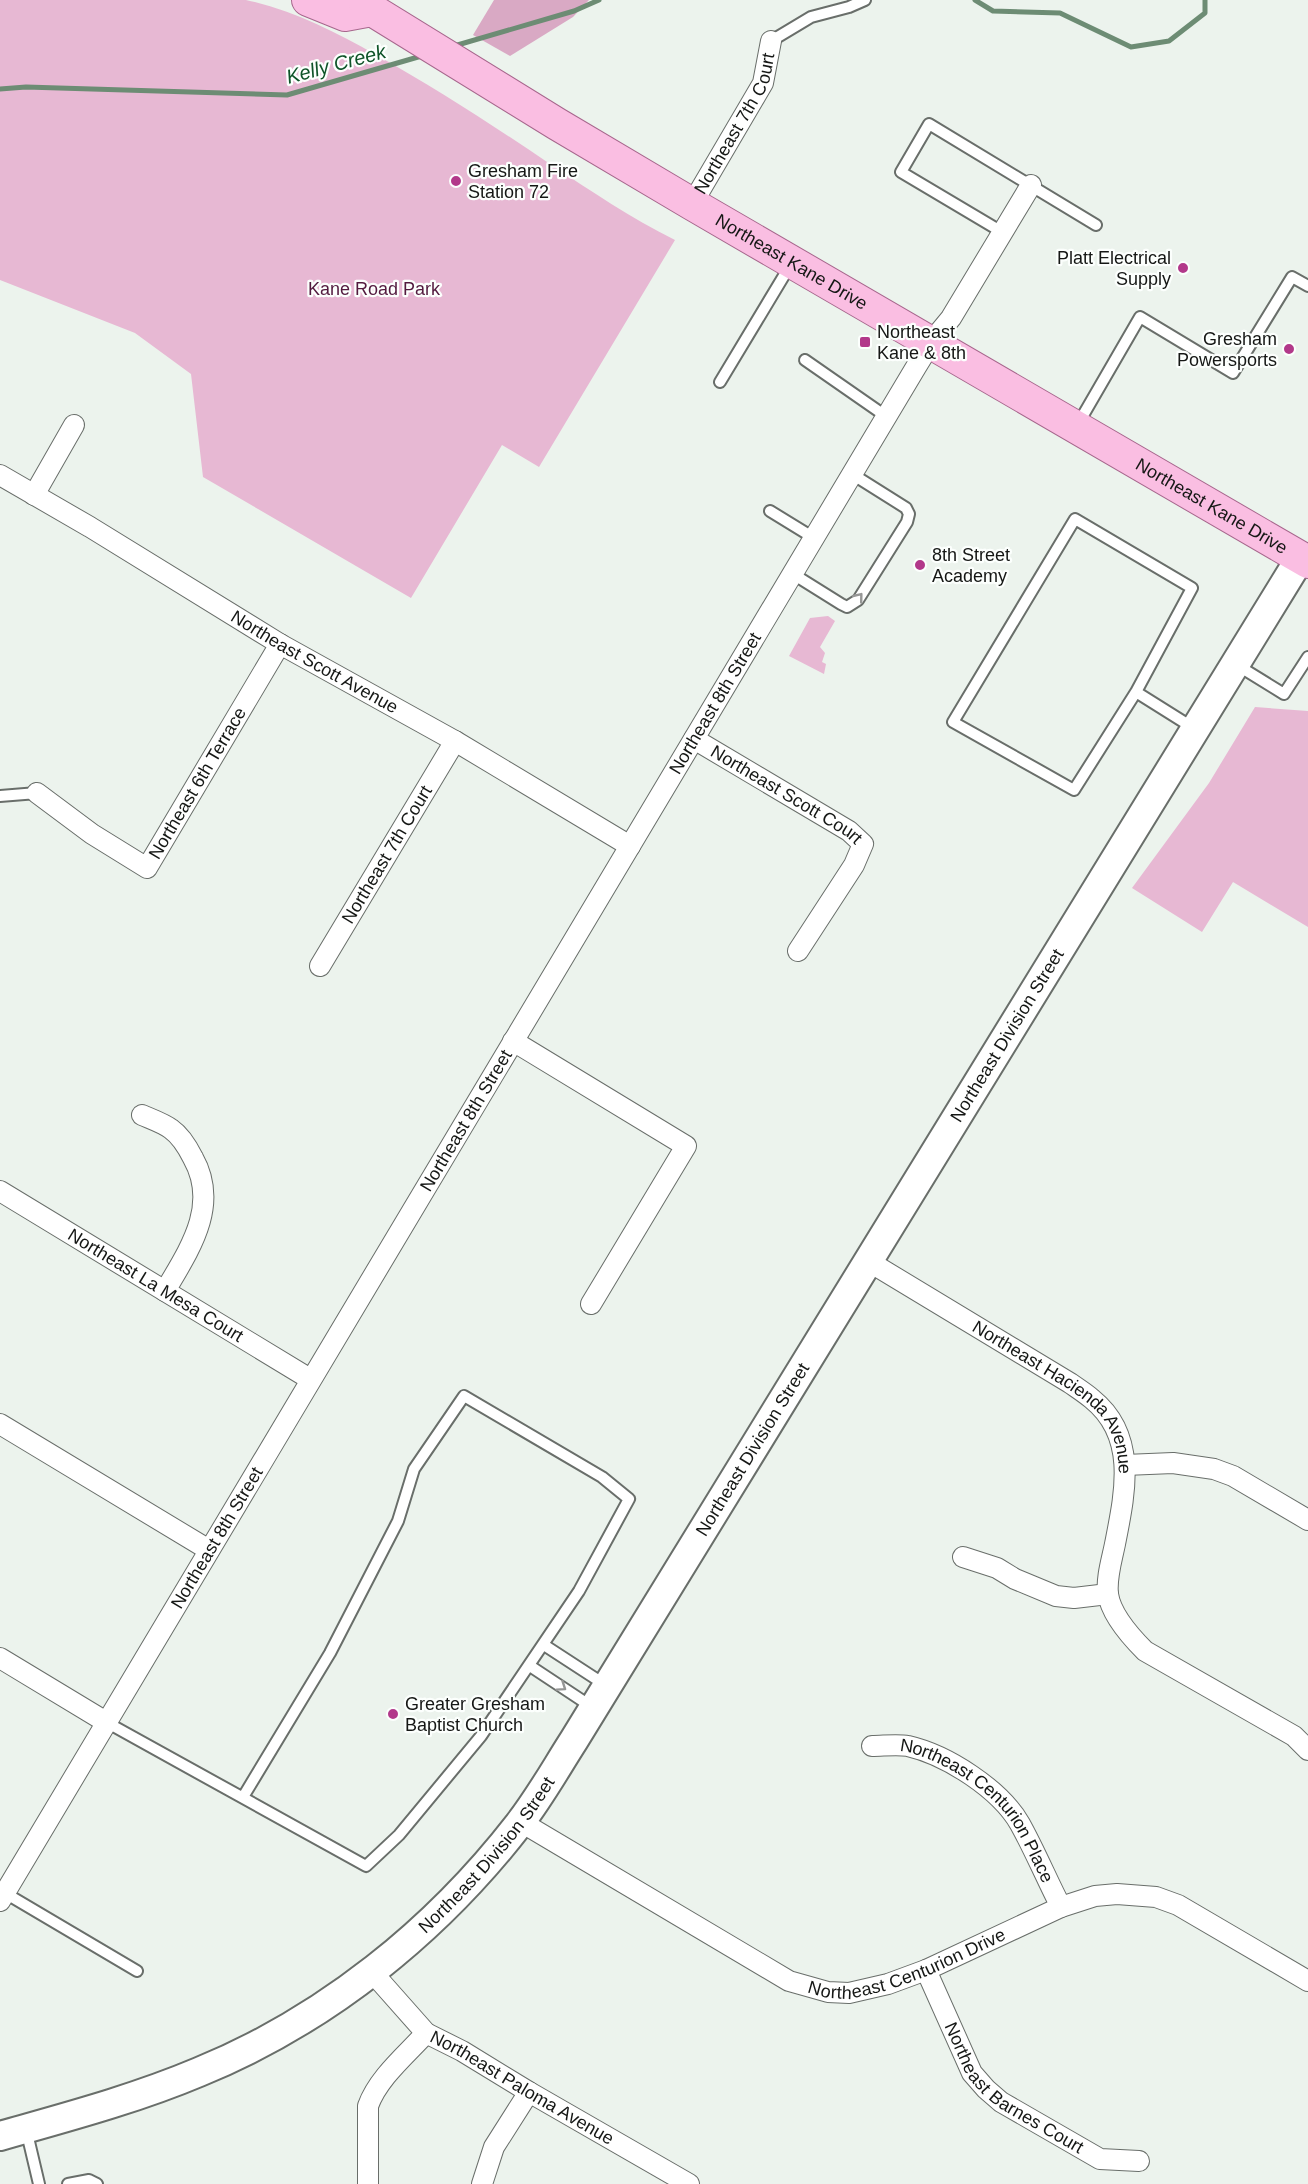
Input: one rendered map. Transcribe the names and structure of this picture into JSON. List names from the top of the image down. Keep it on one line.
{"streets":{"main road":["Northeast Kane Drive"],"street":["Northeast 7th Court","Northeast Scott Avenue","Northeast 8th Street","Northeast 6th Terrace","Northeast Scott Court","Northeast Division Street","Northeast La Mesa Court","Northeast Hacienda Avenue","Northeast Centurion Place","Northeast Centurion Drive","Northeast Barnes Court","Northeast Paloma Avenue"]},"crossings":[["Northeast 7th Court","Northeast Kane Drive"],["Northeast 7th Court","Northeast Scott Avenue"],["Northeast Kane Drive","Northeast 8th Street"],["Northeast Kane Drive","Northeast Division Street"],["Northeast Scott Avenue","Northeast 8th Street"],["Northeast Scott Avenue","Northeast 6th Terrace"],["Northeast 8th Street","Northeast Scott Court"],["Northeast 8th Street","Northeast La Mesa Court"],["Northeast Division Street","Northeast Hacienda Avenue"],["Northeast Division Street","Northeast Centurion Drive"],["Northeast Division Street","Northeast Paloma Avenue"],["Northeast Centurion Place","Northeast Centurion Drive"],["Northeast Centurion Drive","Northeast Barnes Court"]],"water":["Kelly Creek"],"parks":["Kane Road Park"],"places":{"other":["Gresham Fire Station 72","Platt Electrical Supply","Gresham Powersports","8th Street Academy","Greater Gresham Baptist Church"],"transit":["Northeast Kane & 8th"]}}
